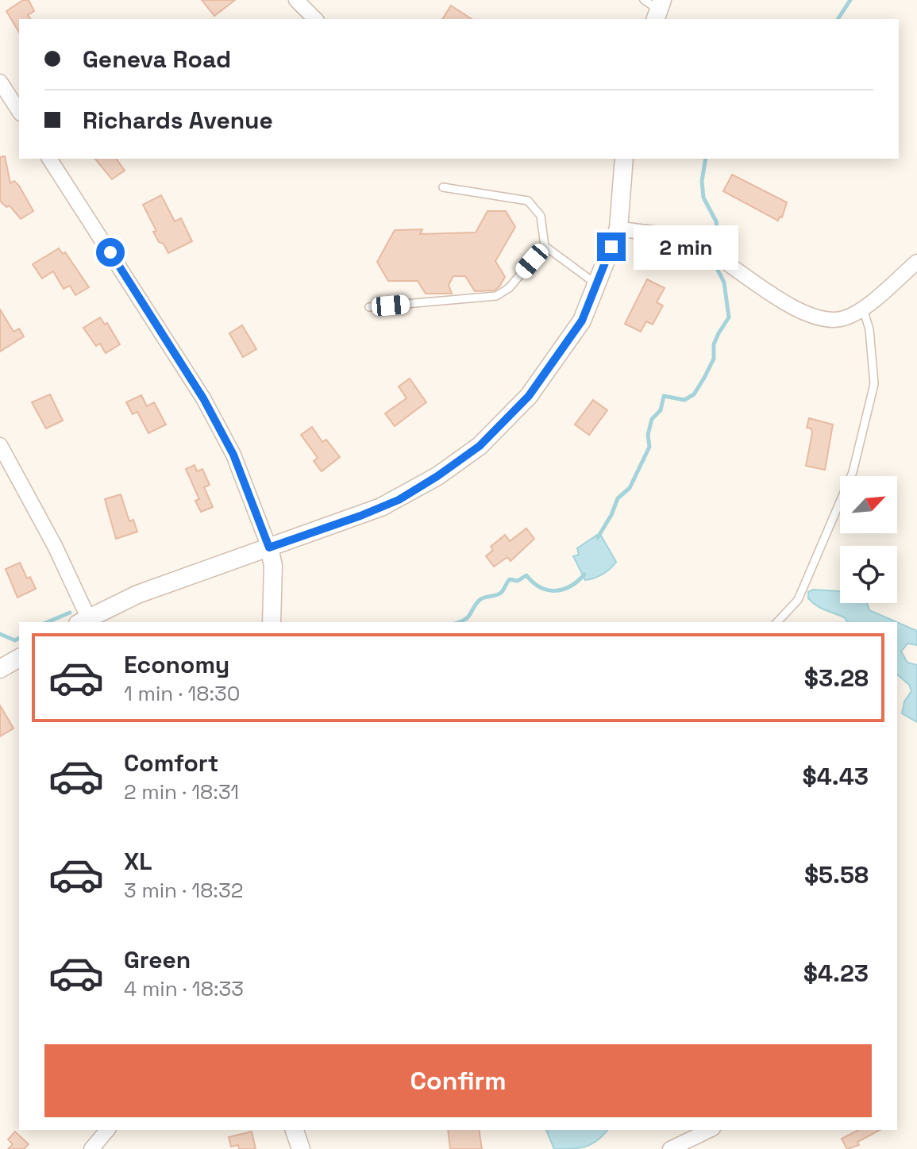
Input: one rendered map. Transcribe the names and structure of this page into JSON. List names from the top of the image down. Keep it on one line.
{"north":"top right","page":{"banner":["Geneva Road","Richards Avenue"],"bubble":"2 min","list":[{"name":"Economy","note":"1 min · 18:30","value":"$3.28"},{"name":"Comfort","note":"2 min · 18:31","value":"$4.43"},{"name":"XL","note":"3 min · 18:32","value":"$5.58"},{"name":"Green","note":"4 min · 18:33","value":"$4.23"}],"buttons":"Confirm"}}
